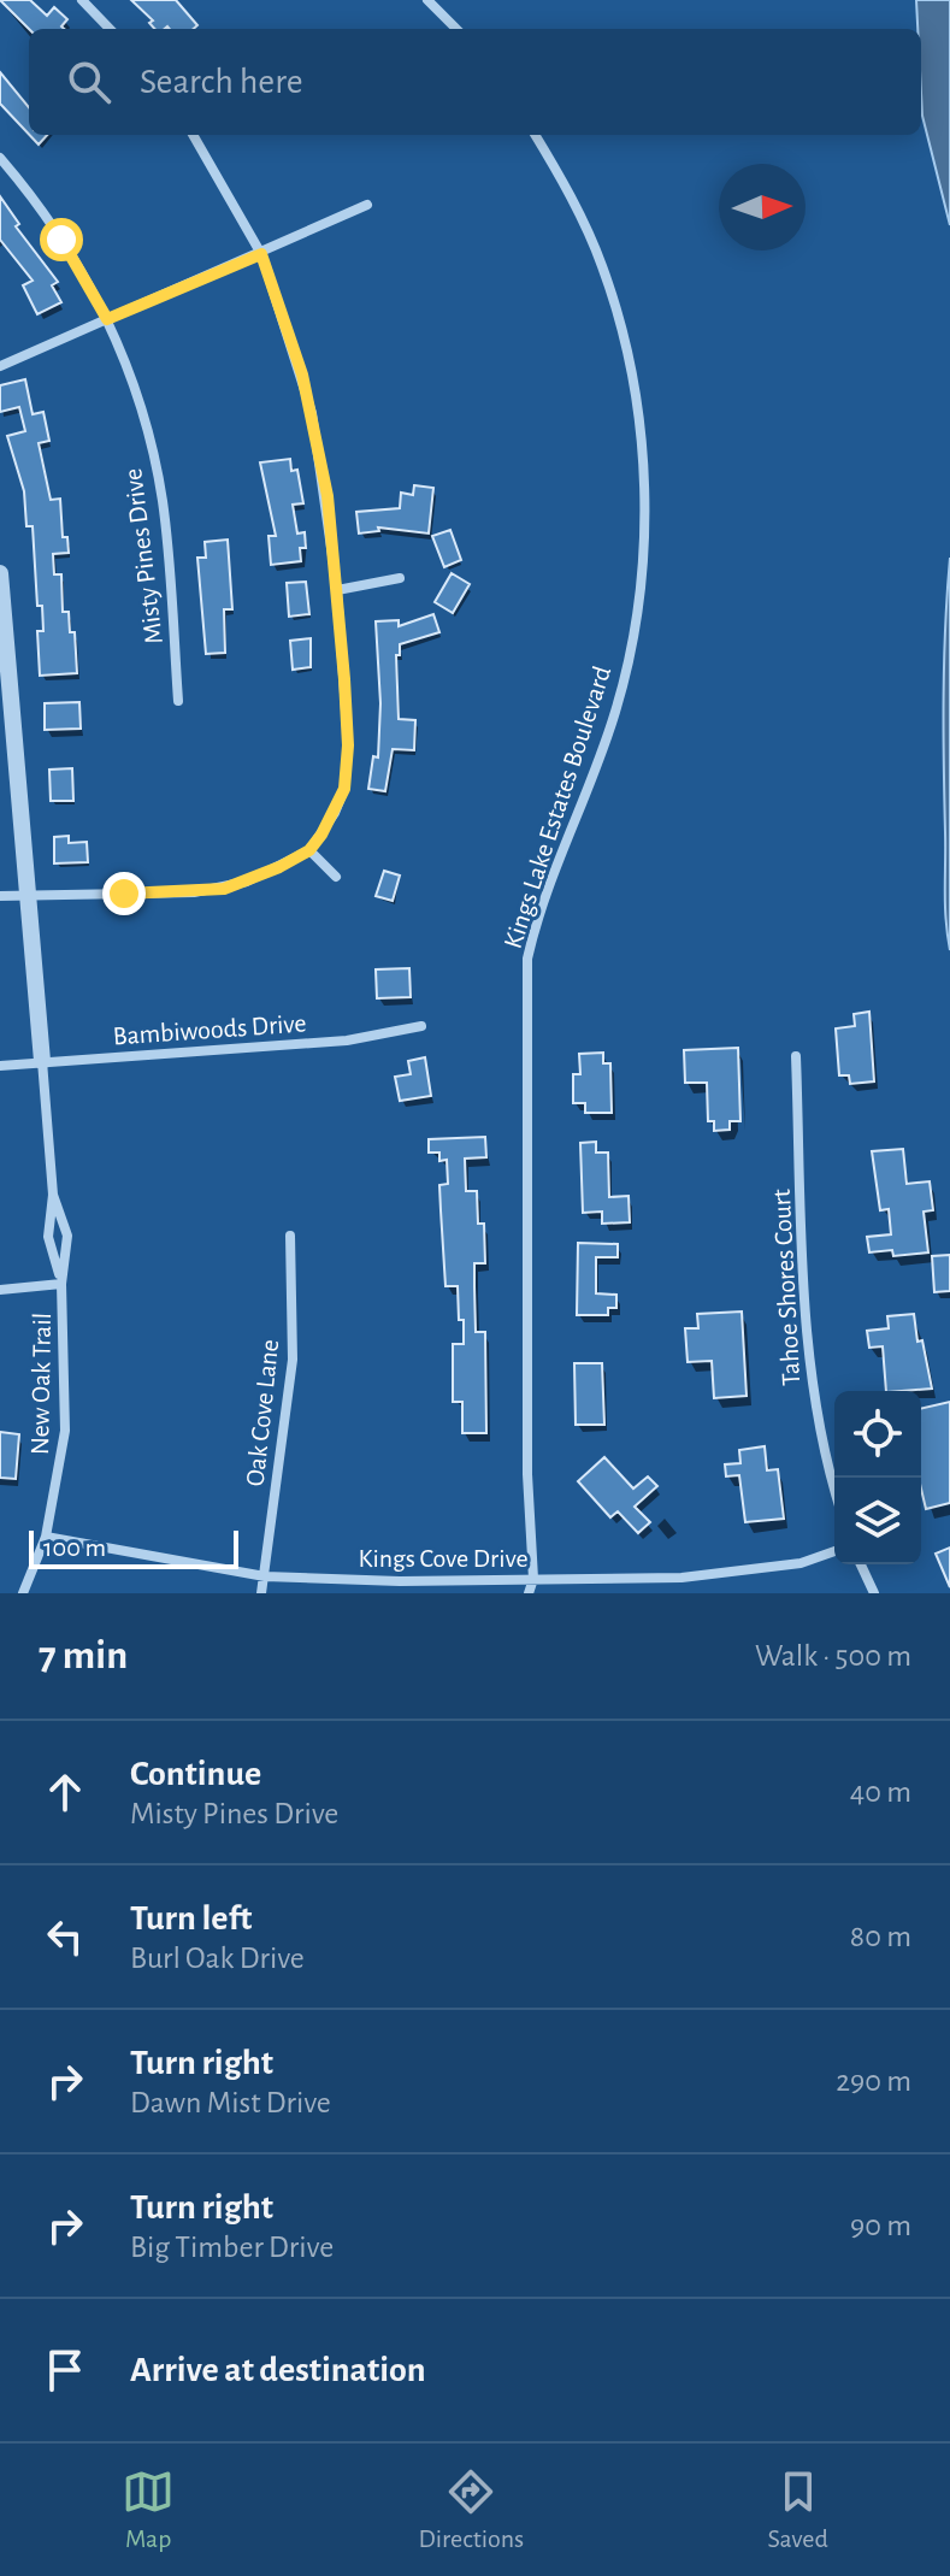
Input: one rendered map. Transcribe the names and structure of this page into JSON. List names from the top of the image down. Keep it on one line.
{"streets":{"street":["Misty Pines Drive","Kings Lake Estates Boulevard","Bambiwoods Drive","Tahoe Shores Court","New Oak Trail","Oak Cove Lane","Kings Cove Drive"]},"crossings":[["Kings Lake Estates Boulevard","Kings Cove Drive"],["New Oak Trail","Kings Cove Drive"],["Oak Cove Lane","Kings Cove Drive"]],"scale_bar":"100 m","north":"right","page":{"search":"Search here","scale":"100 m","heading":["7 min","Walk · 500 m"],"list":[["Continue","Misty Pines Drive","40 m"],["Turn left","Burl Oak Drive","80 m"],["Turn right","Dawn Mist Drive","290 m"],["Turn right","Big Timber Drive","90 m"],"Arrive at destination"],"nav":["Map","Directions","Saved"]}}
